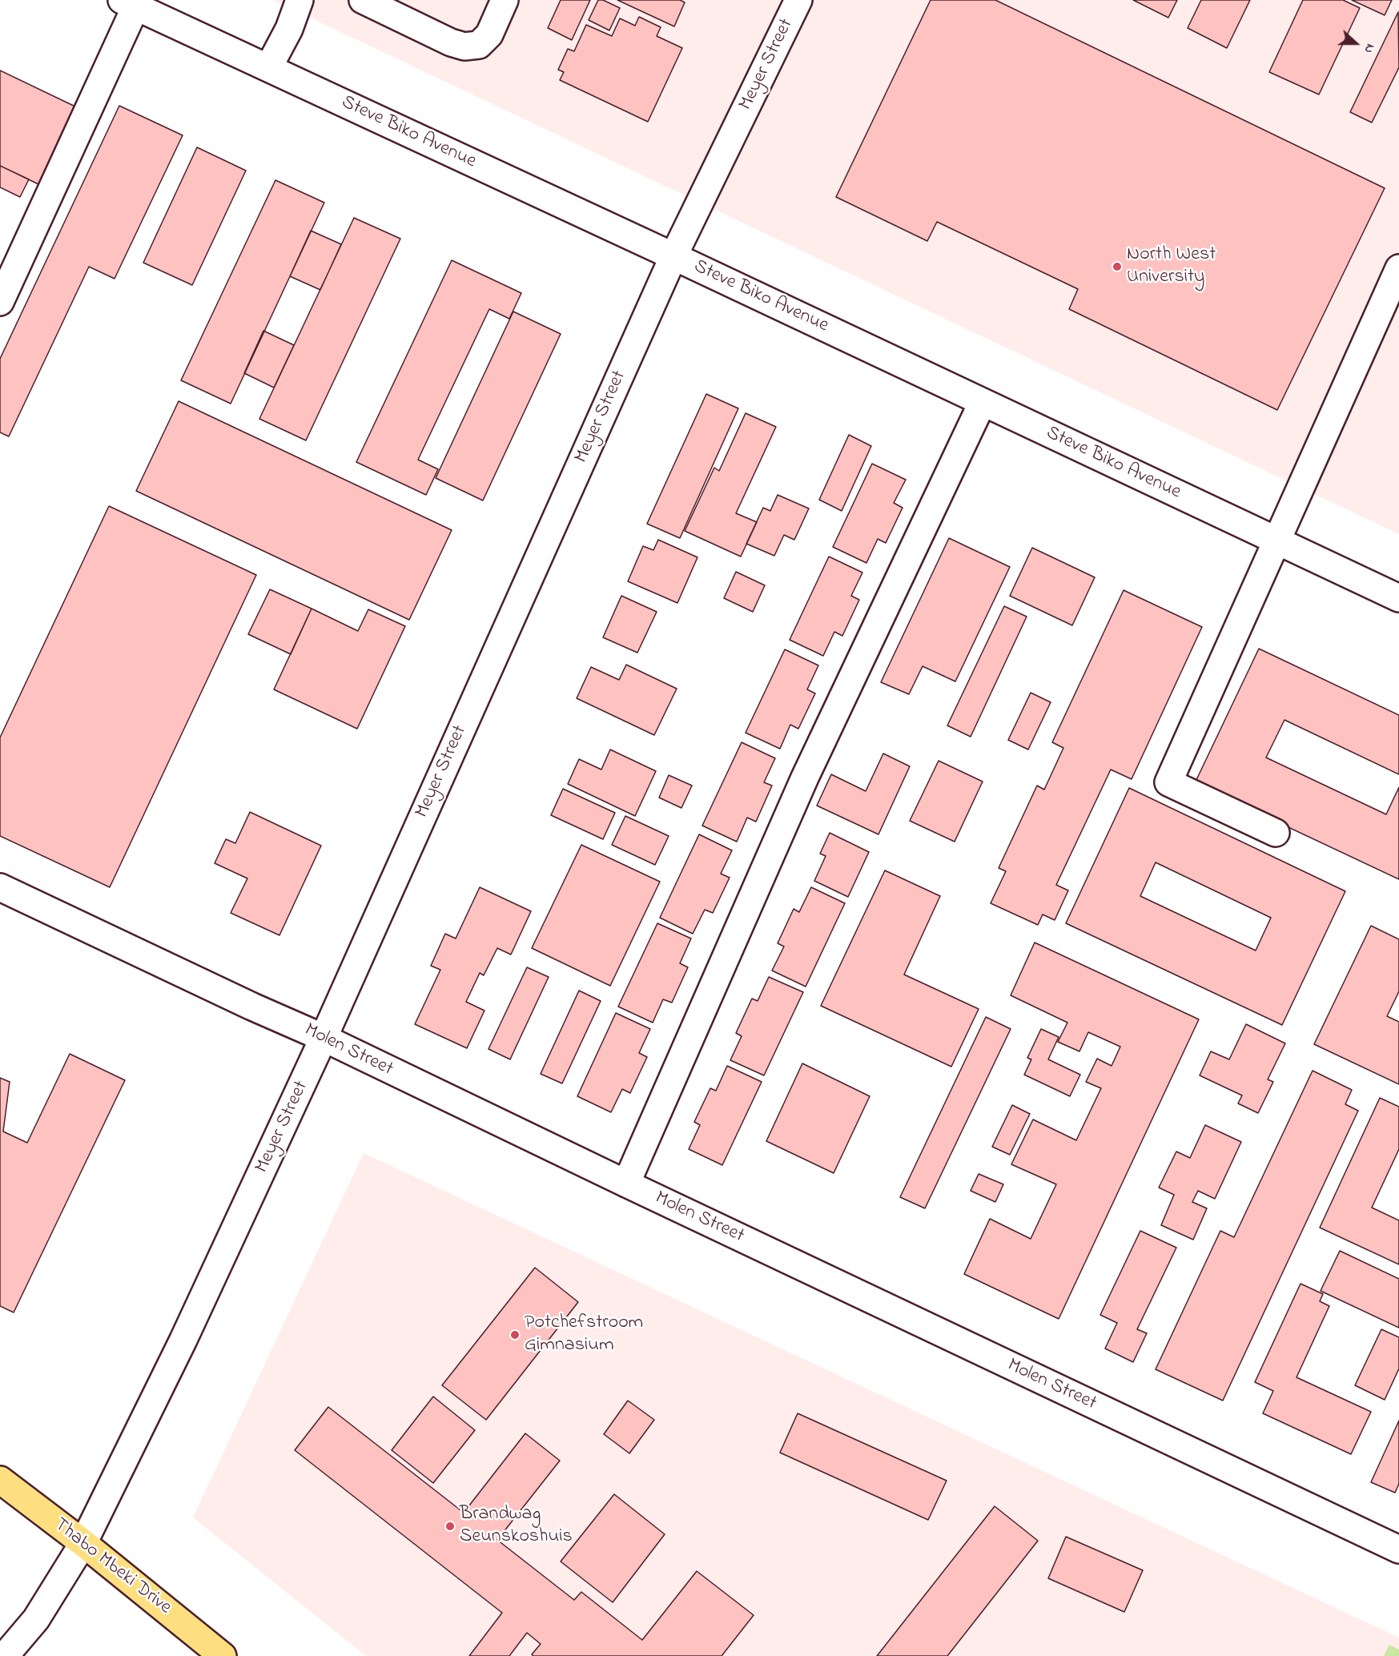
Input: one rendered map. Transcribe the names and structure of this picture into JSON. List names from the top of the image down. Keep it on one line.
{"streets":{"main road":["Thabo Mbeki Drive"],"street":["Meyer Street","Steve Biko Avenue","Molen Street"]},"crossings":[["Meyer Street","Steve Biko Avenue"],["Meyer Street","Molen Street"],["Meyer Street","Thabo Mbeki Drive"]],"places":["North West University","Potchefstroom Gimnasium","Brandwag Seunskoshuis"],"north":"right"}
